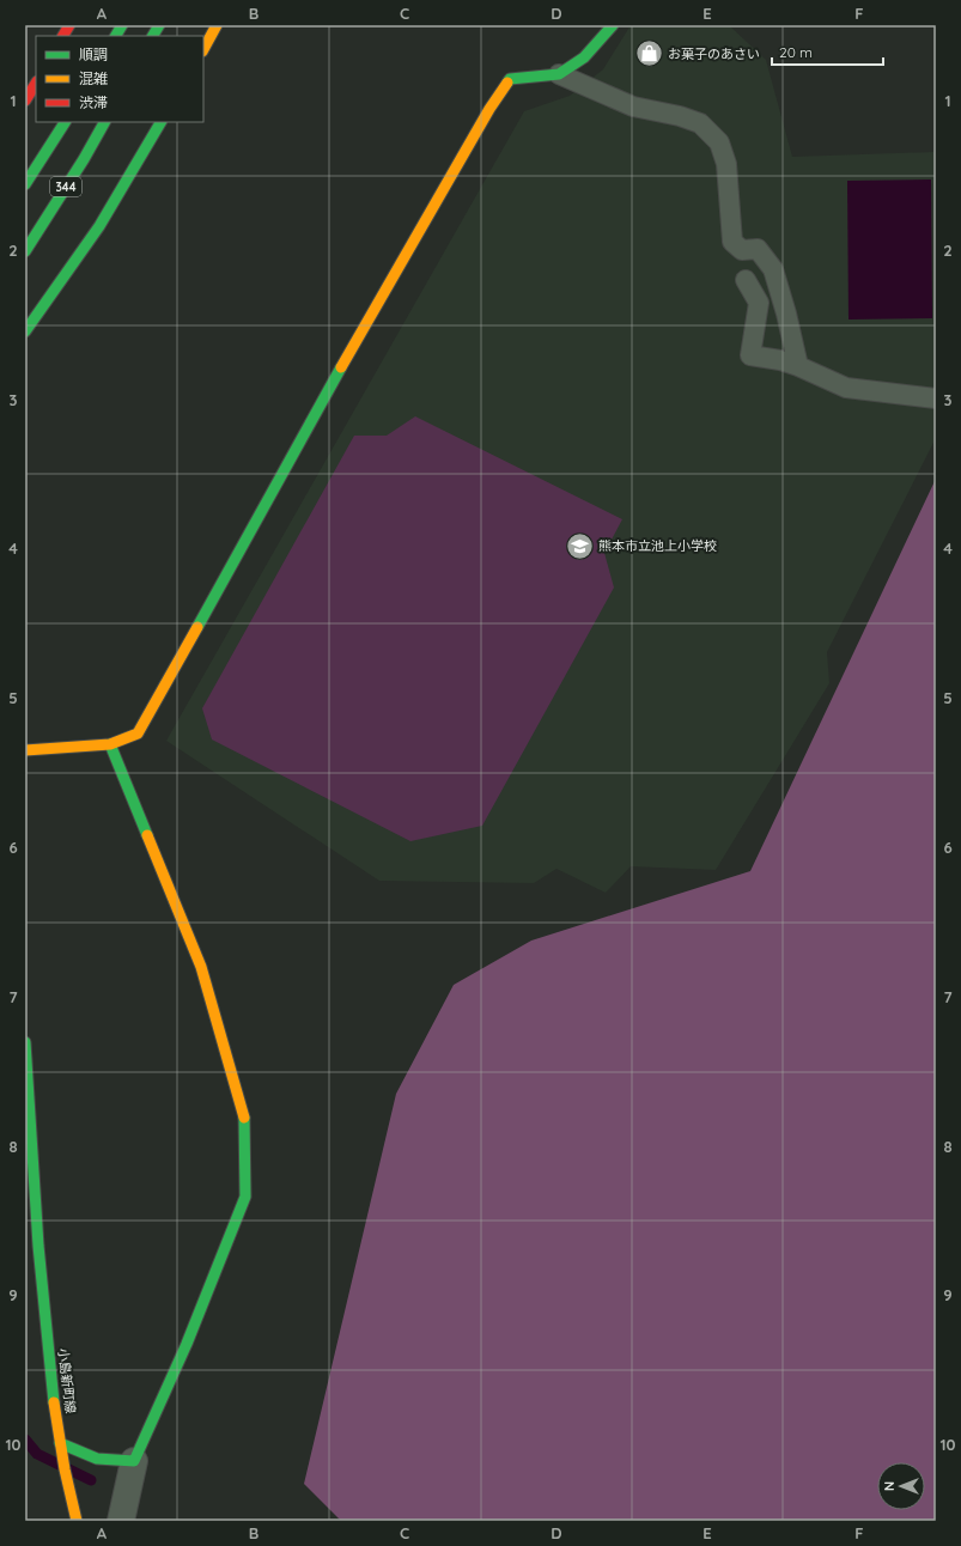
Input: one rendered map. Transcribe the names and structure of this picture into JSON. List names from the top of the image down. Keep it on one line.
{"streets":{"main road":["344","小島新町線"]},"places":{"shop":["お菓子のあさい"],"school or university":["熊本市立池上小学校"]},"legend":["順調","混雑","渋滞"],"scale_bar":"20 m","north":"left","grid":{"columns":["A","B","C","D","E","F"],"rows":["1","2","3","4","5","6","7","8","9","10"]}}
